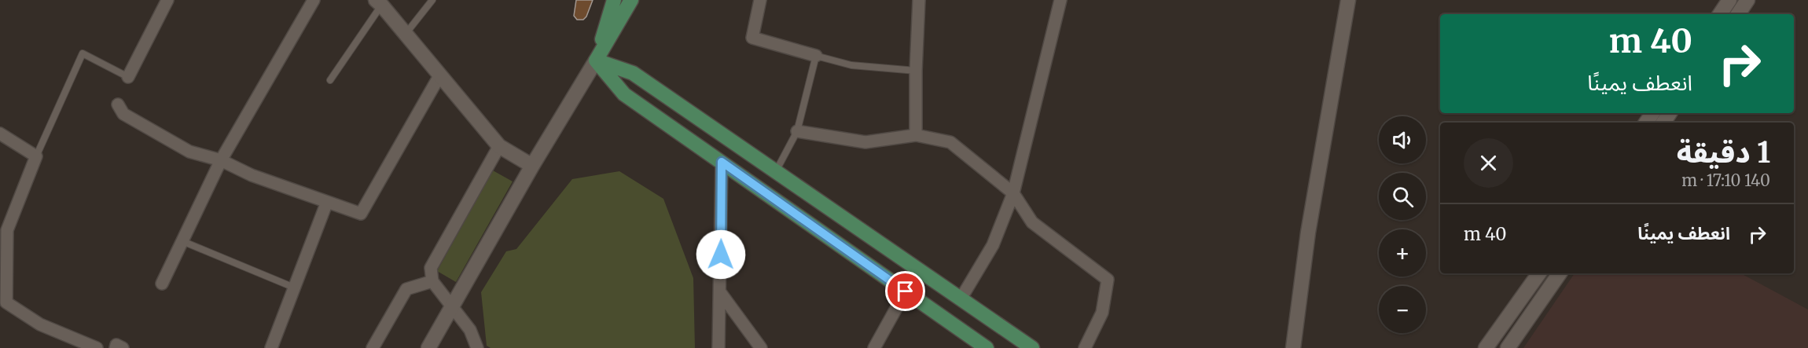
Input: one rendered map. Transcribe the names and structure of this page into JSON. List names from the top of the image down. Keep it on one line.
{"page":{"turn":["40 m","انعطف يمينًا"],"map_buttons":["+","−"],"heading":["1 دقيقة","140 m · 17:10"],"list":[{"name":"انعطف يمينًا","value":"40 m"}]}}
